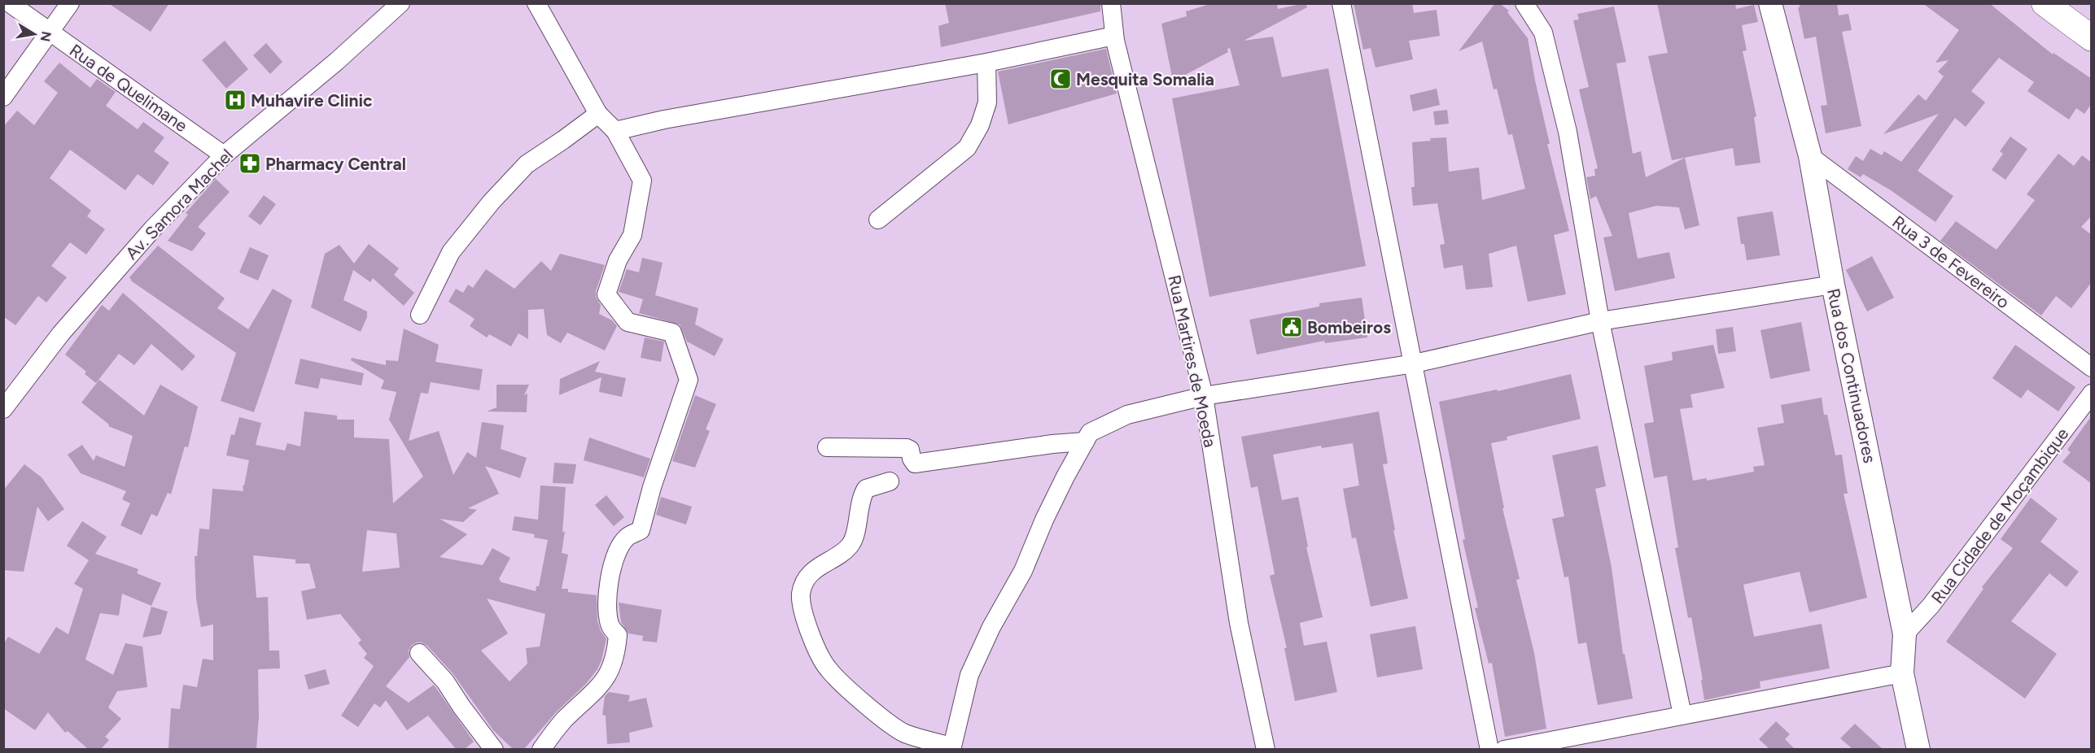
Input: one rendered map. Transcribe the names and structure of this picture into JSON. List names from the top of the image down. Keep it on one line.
{"streets":{"street":["Rua de Quelimane","Av. Samora Machel","Rua 3 de Fevereiro","Rua Martires de Moeda","Rua dos Continuadores","Rua Cidade de Moçambique"]},"crossings":[["Rua de Quelimane","Av. Samora Machel"],["Rua 3 de Fevereiro","Rua dos Continuadores"],["Rua dos Continuadores","Rua Cidade de Moçambique"]],"places":{"mosque":["Mesquita Somalia"],"hospital":["Muhavire Clinic"],"pharmacy":["Pharmacy Central"],"public building":["Bombeiros"]},"north":"right"}
